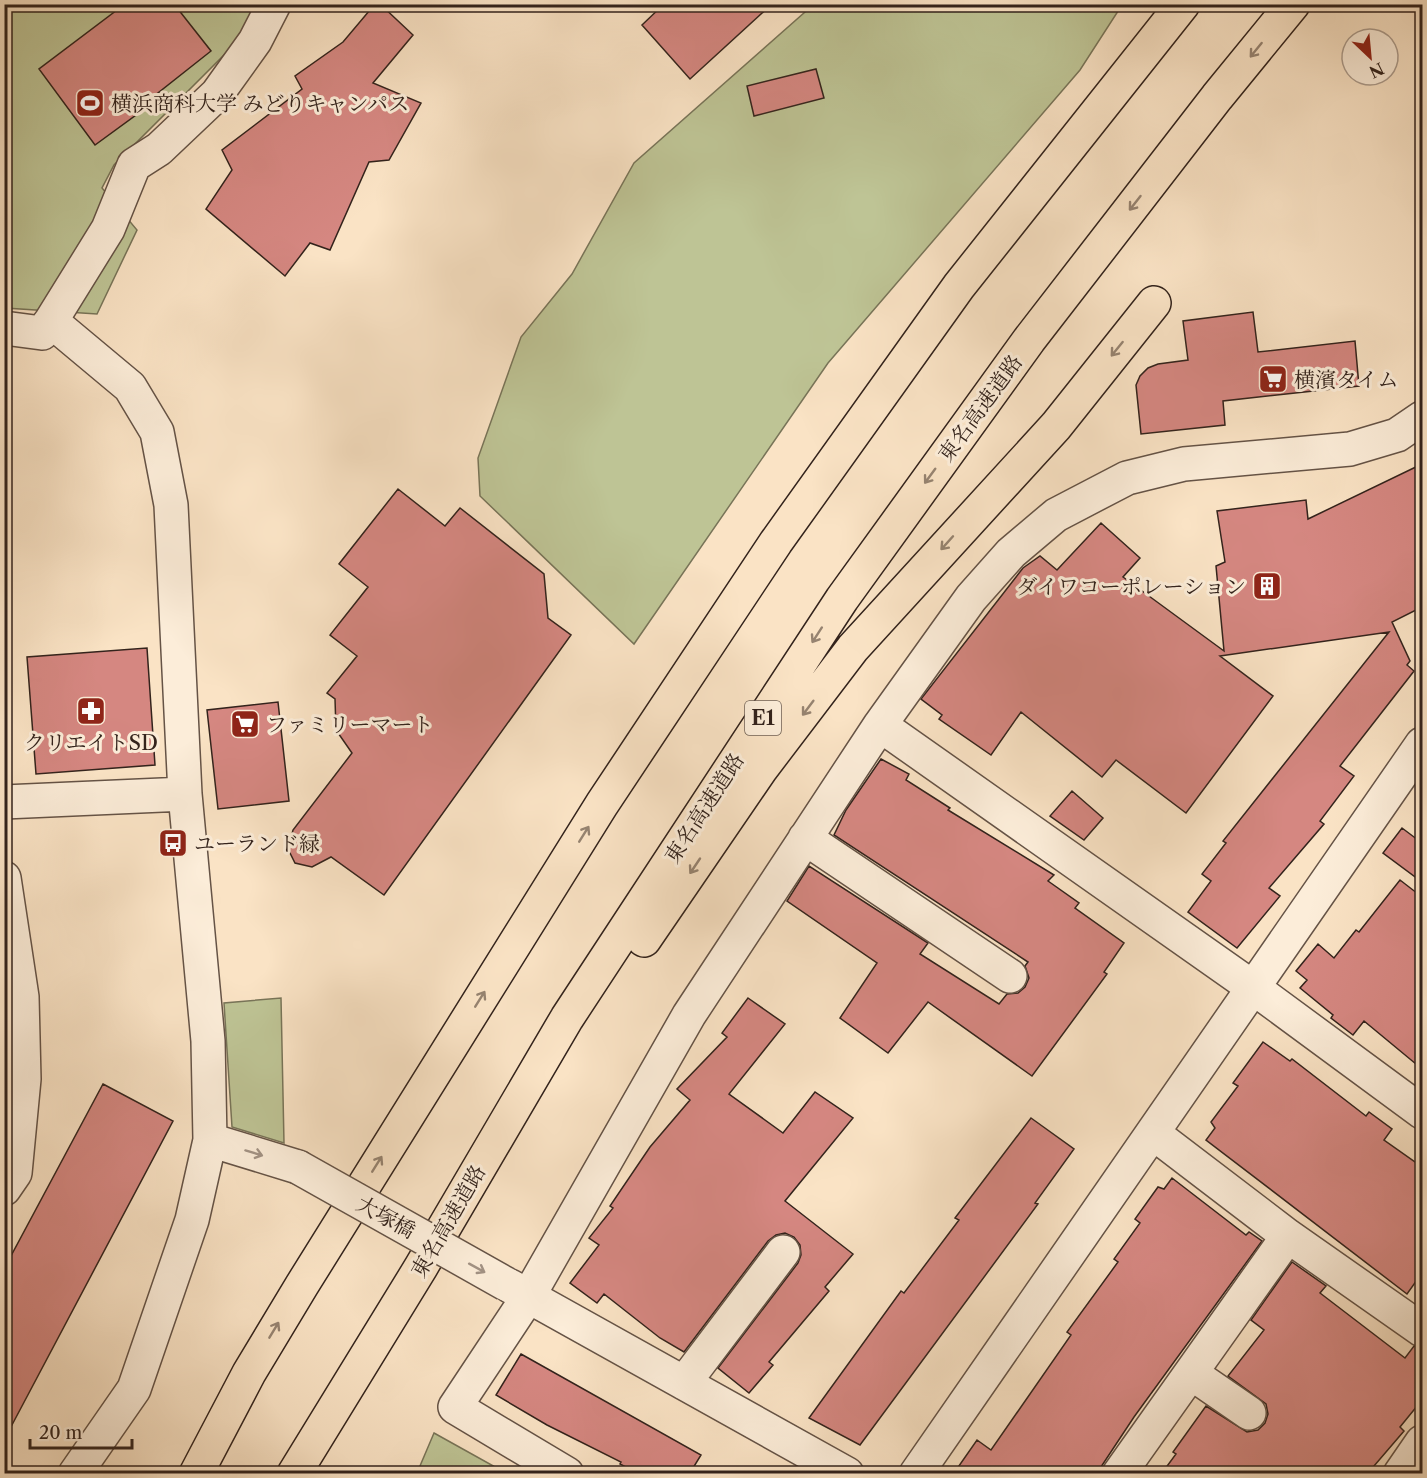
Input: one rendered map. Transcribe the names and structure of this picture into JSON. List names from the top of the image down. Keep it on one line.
{"streets":{"highway":["東名高速道路","E1"],"street":["大塚橋"]},"one_way":["大塚橋"],"places":{"sports":["横浜商科大学 みどりキャンパス"],"supermarket":["横濱タイム","ファミリーマート"],"building":["ダイワコーポレーション"],"pharmacy":["クリエイトSD"],"bus stop":["ユーランド緑"]},"scale_bar":"20 m","north":"bottom right"}
